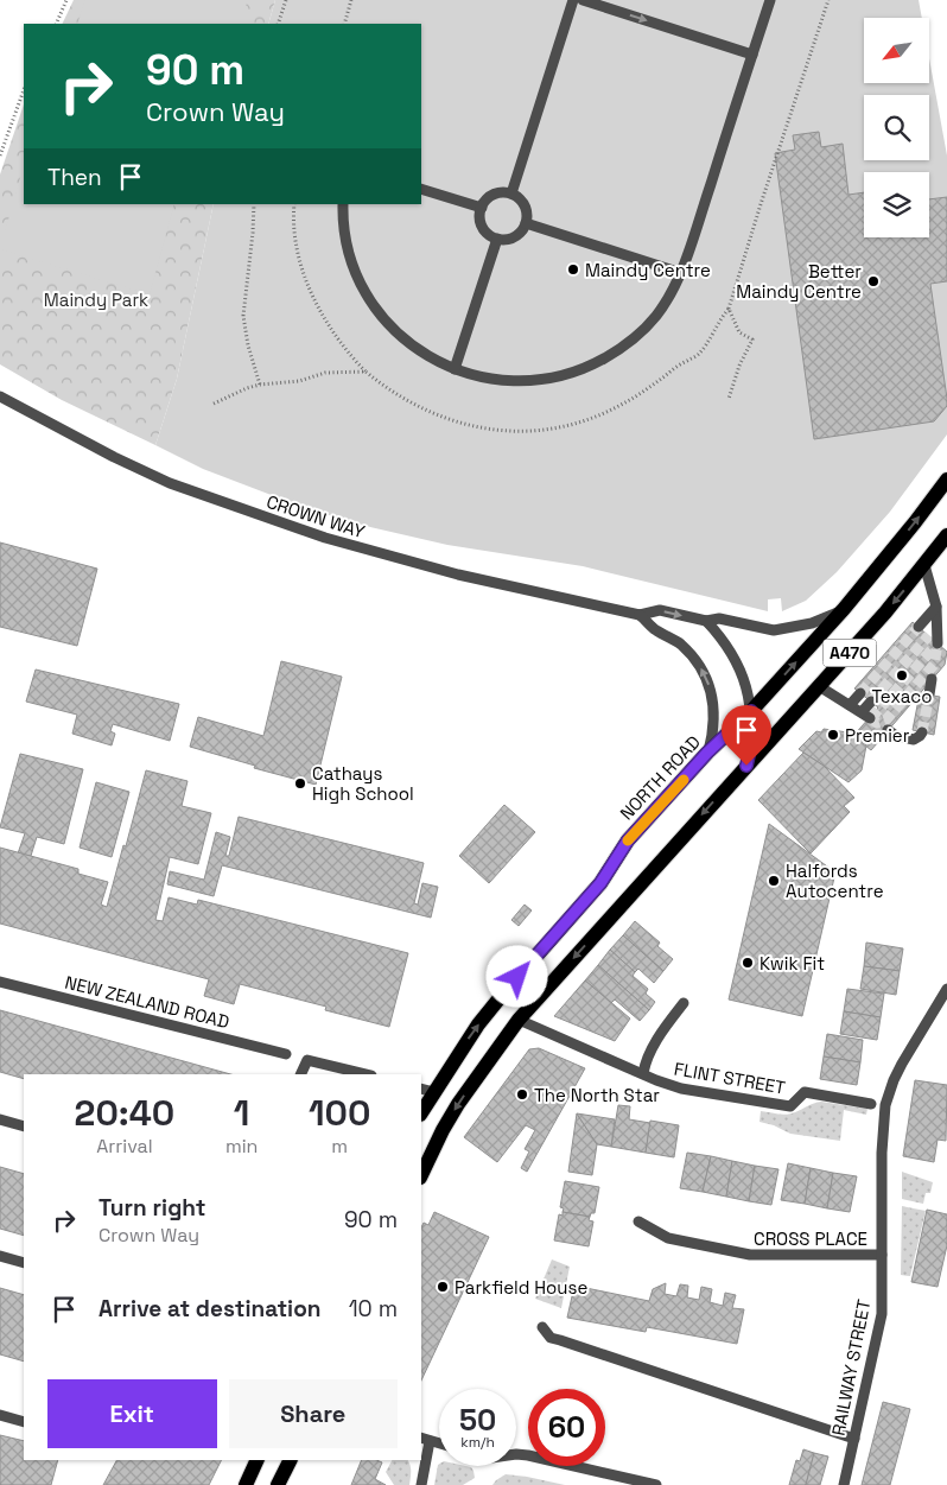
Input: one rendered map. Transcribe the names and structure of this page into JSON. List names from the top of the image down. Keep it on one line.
{"streets":{"main road":["A470","NORTH ROAD"],"street":["CROWN WAY","NEW ZEALAND ROAD","FLINT STREET","CROSS PLACE","RAILWAY STREET"]},"crossings":[["CROWN WAY","NORTH ROAD"],["A470","FLINT STREET"],["CROSS PLACE","RAILWAY STREET"]],"parks":["Maindy Park"],"places":["Maindy Centre","Better Maindy Centre","Texaco","Premier","Cathays High School","Halfords Autocentre","Kwik Fit","The North Star","Parkfield House"],"north":"bottom left","page":{"turn":["90 m","Crown Way"],"then":"Then","eta":["20:40","Arrival","1","min","100","m"],"list":[{"name":"Turn right","note":"Crown Way","value":"90 m"},{"name":"Arrive at destination","value":"10 m"}],"buttons":["Exit","Share"],"speed":"50 km/h","limit":"60"}}
